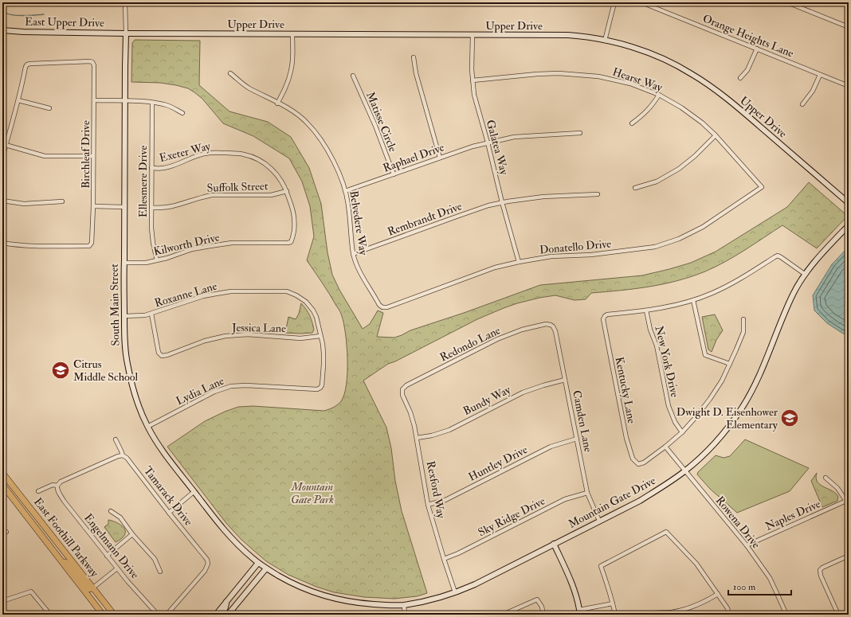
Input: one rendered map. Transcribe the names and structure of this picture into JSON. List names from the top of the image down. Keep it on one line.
{"streets":{"main road":["East Upper Drive","Upper Drive","South Main Street","Mountain Gate Drive","East Foothill Parkway"],"street":["Orange Heights Lane","Hearst Way","Matisse Circle","Galatea Way","Exeter Way","Birchleaf Drive","Raphael Drive","Ellesmere Drive","Suffolk Street","Rembrandt Drive","Belvedere Way","Kilworth Drive","Donatello Drive","Roxanne Lane","Jessica Lane","Redondo Lane","New York Drive","Kentucky Lane","Lydia Lane","Bundy Way","Camden Lane","Huntley Drive","Rexford Way","Tamarack Drive","Naples Drive","Sky Ridge Drive","Rowena Drive","Engelmann Drive"]},"crossings":[["East Upper Drive","Upper Drive"],["East Upper Drive","South Main Street"],["Upper Drive","Galatea Way"],["Upper Drive","South Main Street"],["Hearst Way","Galatea Way"],["Hearst Way","Donatello Drive"],["Matisse Circle","Raphael Drive"],["Galatea Way","Raphael Drive"],["Galatea Way","Rembrandt Drive"],["Galatea Way","Donatello Drive"],["Exeter Way","Ellesmere Drive"],["Exeter Way","Suffolk Street"],["Exeter Way","Kilworth Drive"],["Raphael Drive","Belvedere Way"],["Ellesmere Drive","Suffolk Street"],["Ellesmere Drive","Kilworth Drive"],["Rembrandt Drive","Belvedere Way"],["Belvedere Way","Donatello Drive"],["Kilworth Drive","South Main Street"],["Roxanne Lane","South Main Street"],["Roxanne Lane","Jessica Lane"],["Roxanne Lane","Lydia Lane"],["South Main Street","Lydia Lane"],["South Main Street","Mountain Gate Drive"],["Jessica Lane","Lydia Lane"],["Redondo Lane","Camden Lane"],["Redondo Lane","Rexford Way"],["New York Drive","Kentucky Lane"],["Kentucky Lane","Rowena Drive"],["Bundy Way","Camden Lane"],["Bundy Way","Rexford Way"],["Camden Lane","Huntley Drive"],["Camden Lane","Mountain Gate Drive"],["Camden Lane","Sky Ridge Drive"],["Huntley Drive","Rexford Way"],["Rexford Way","Mountain Gate Drive"],["Rexford Way","Sky Ridge Drive"],["Mountain Gate Drive","Rowena Drive"],["Naples Drive","Rowena Drive"]],"parks":["Mountain Gate Park"],"places":{"school or university":["Citrus Middle School","Dwight D. Eisenhower Elementary"]},"scale_bar":"100 m"}
